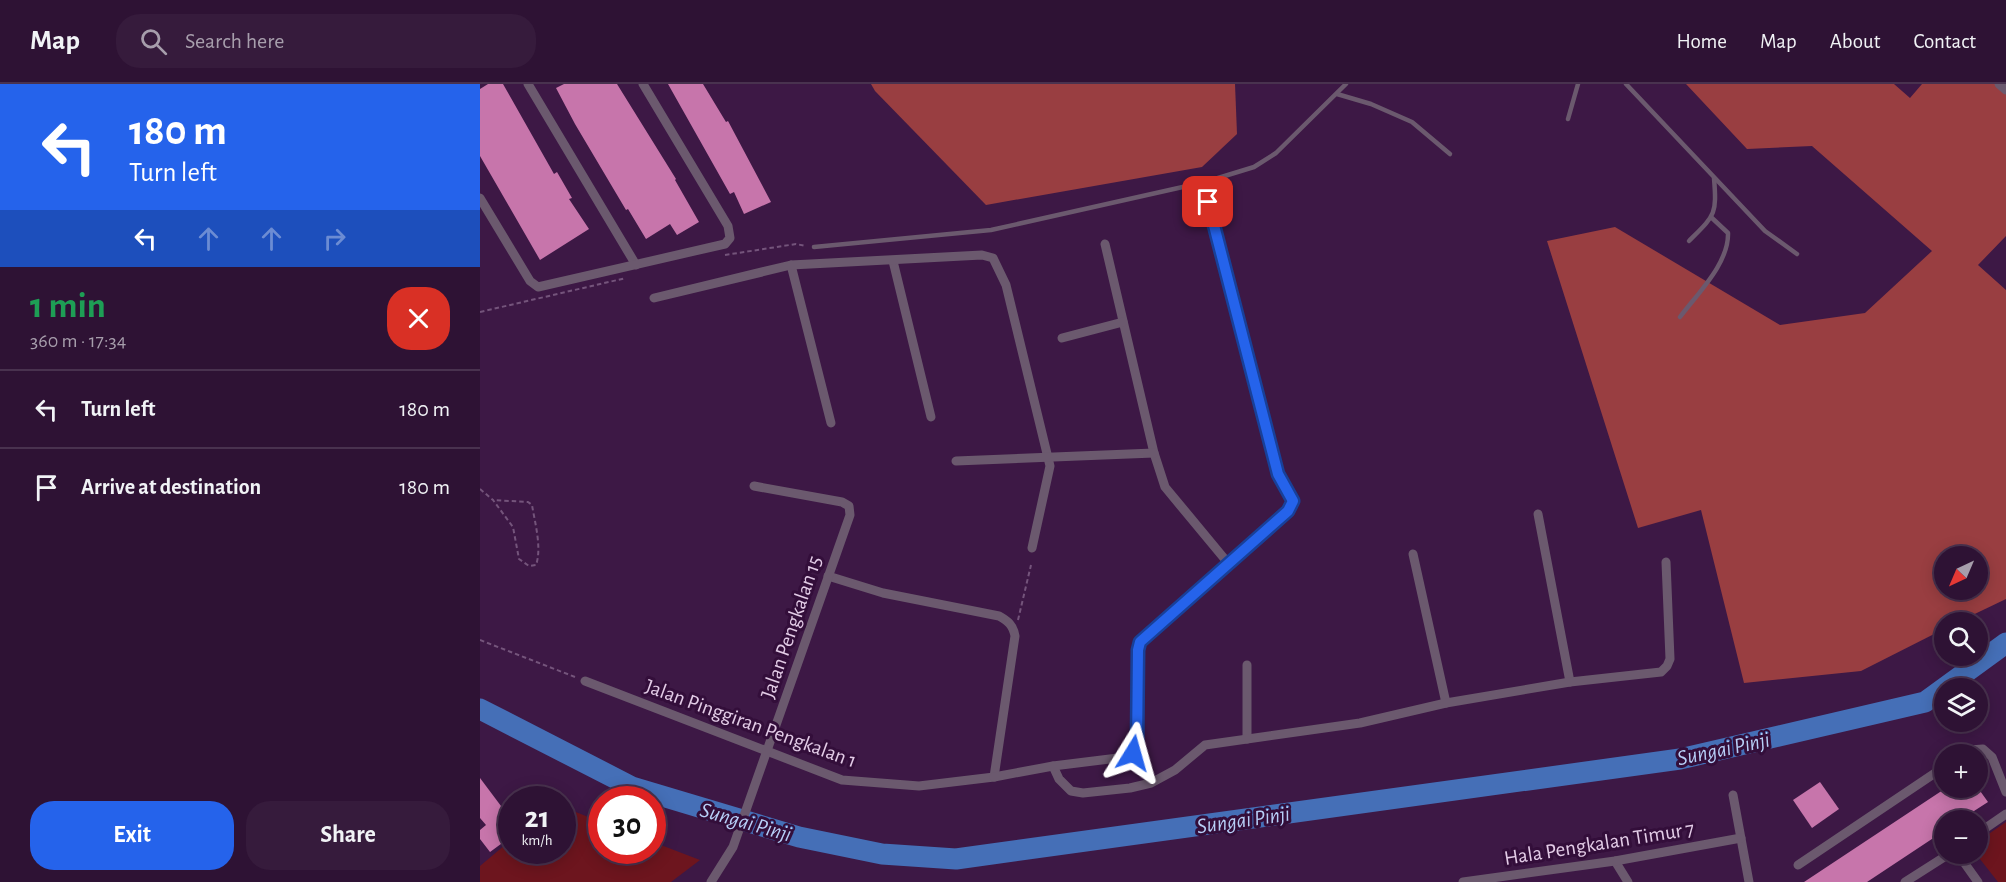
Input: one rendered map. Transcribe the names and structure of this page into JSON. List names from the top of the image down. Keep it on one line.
{"streets":{"street":["Jalan Pengkalan 15","Jalan Pinggiran Pengkalan 1","Hala Pengkalan Timur 7"]},"crossings":[["Jalan Pengkalan 15","Jalan Pinggiran Pengkalan 1"]],"water":["Sungai Pinji"],"north":"bottom left","page":{"header":"Map","search":"Search here","nav":["Home","Map","About","Contact"],"turn":["180 m","Turn left"],"heading":["1 min","360 m · 17:34"],"list":[{"name":"Turn left","value":"180 m"},{"name":"Arrive at destination","value":"180 m"}],"map_buttons":["+","−"],"speed":"21 km/h","limit":"30","buttons":["Exit","Share"]}}
